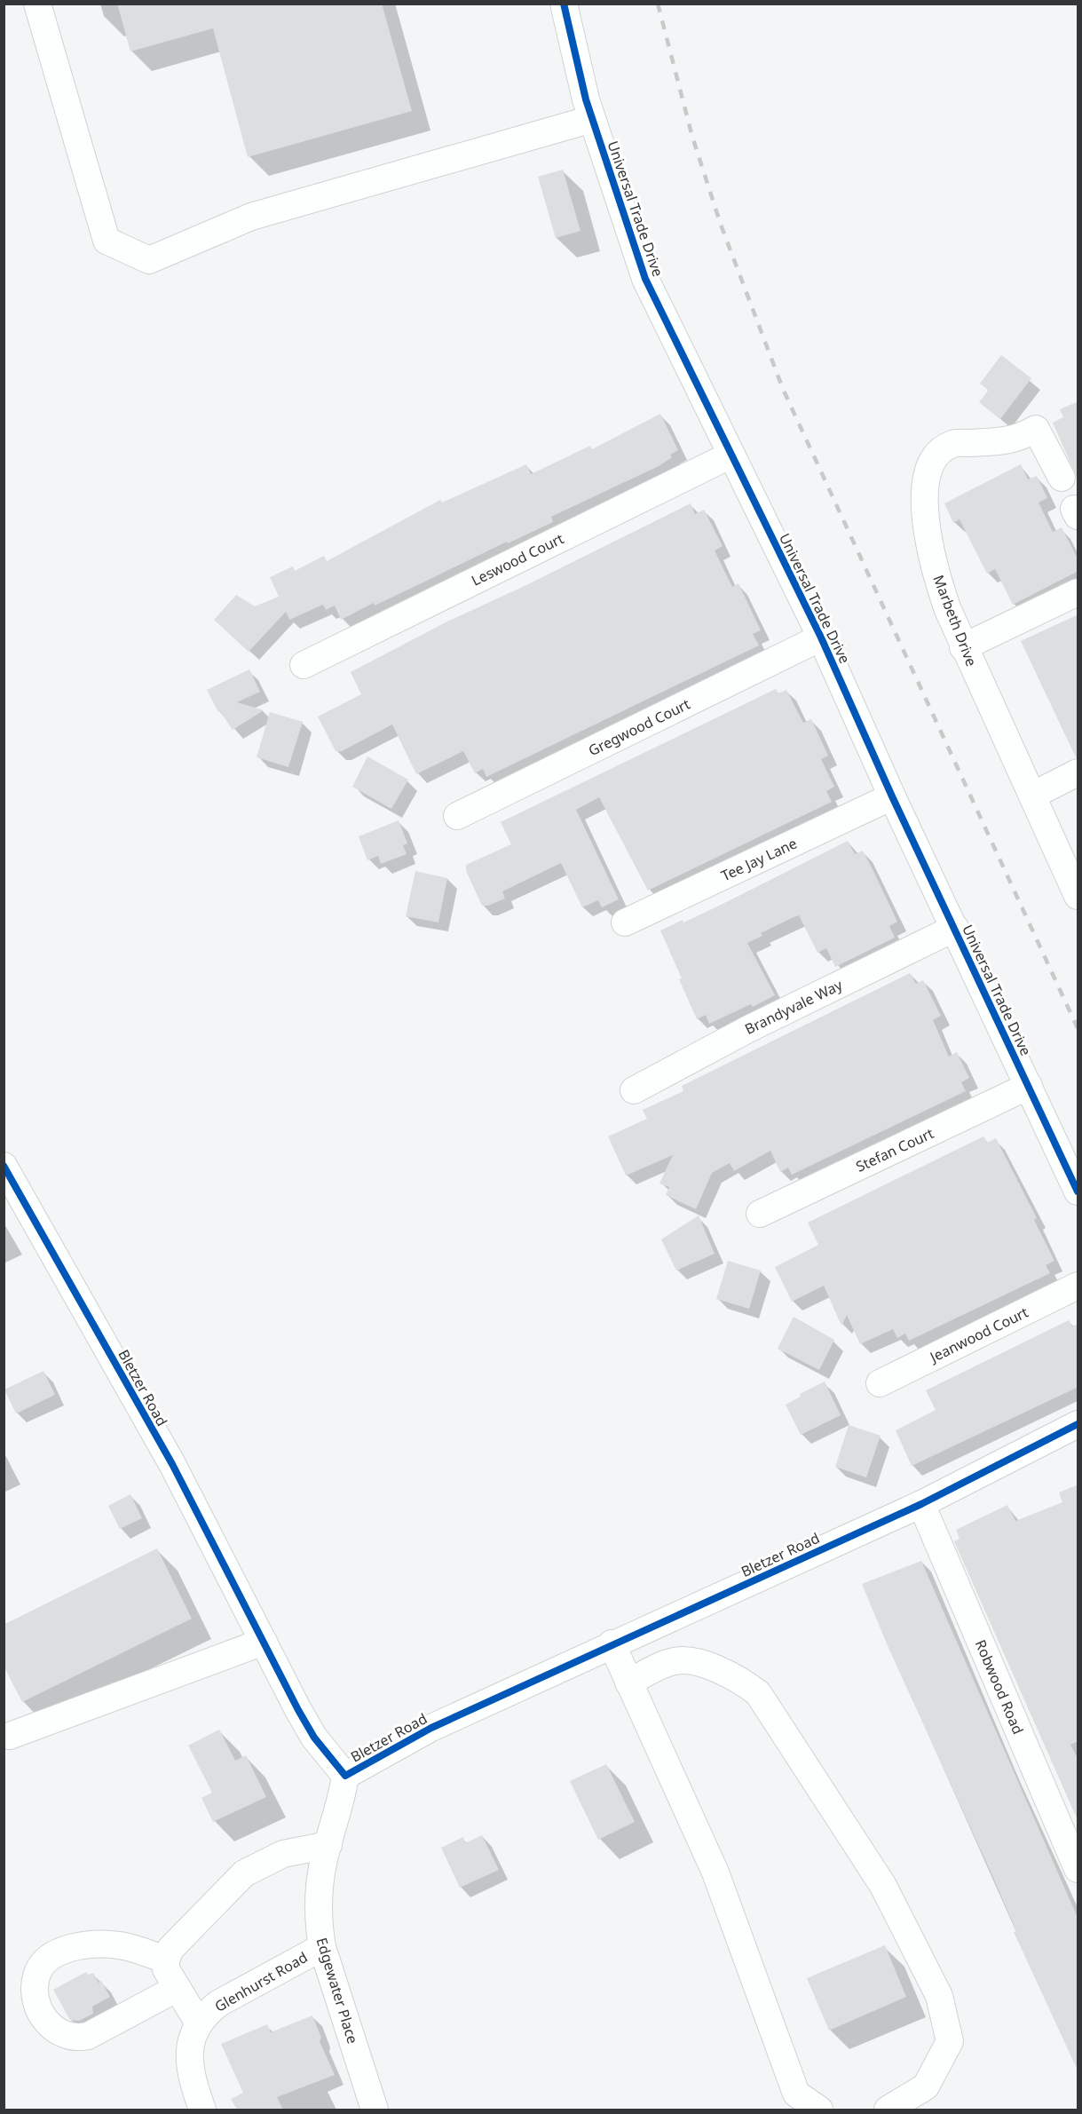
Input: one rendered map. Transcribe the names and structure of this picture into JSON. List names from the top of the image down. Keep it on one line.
{"streets":{"street":["Universal Trade Drive","Leswood Court","Marbeth Drive","Gregwood Court","Tee Jay Lane","Brandyvale Way","Stefan Court","Jeanwood Court","Bletzer Road","Robwood Road","Glenhurst Road","Edgewater Place"]},"crossings":[["Universal Trade Drive","Leswood Court"],["Universal Trade Drive","Gregwood Court"],["Universal Trade Drive","Tee Jay Lane"],["Universal Trade Drive","Brandyvale Way"],["Universal Trade Drive","Stefan Court"],["Bletzer Road","Robwood Road"],["Bletzer Road","Edgewater Place"],["Glenhurst Road","Edgewater Place"]]}
